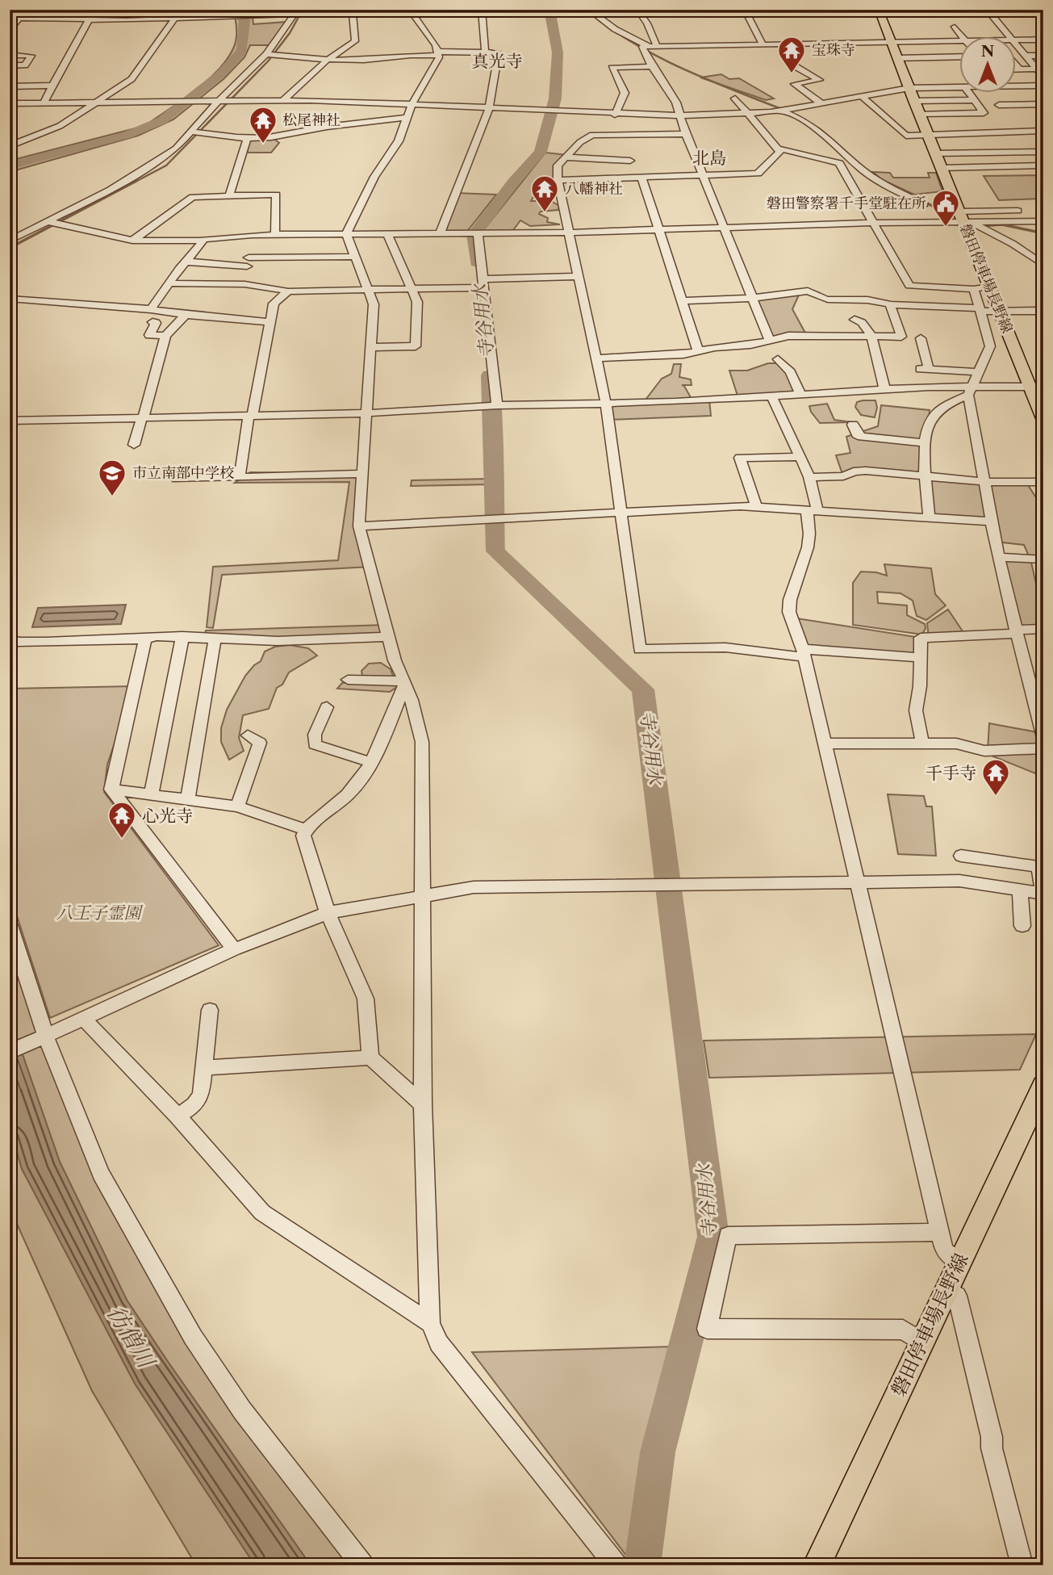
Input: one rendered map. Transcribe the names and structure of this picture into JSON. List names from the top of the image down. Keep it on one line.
{"streets":{"main road":["磐田停車場長野線"]},"districts":["真光寺","北島"],"water":["寺谷用水","彷僧川"],"parks":["八王子霊園"],"places":{"temple":["宝珠寺","松尾神社","八幡神社","千手寺","心光寺"],"public building":["磐田警察署千手堂駐在所"],"school or university":["市立南部中学校"]},"north":"top"}
